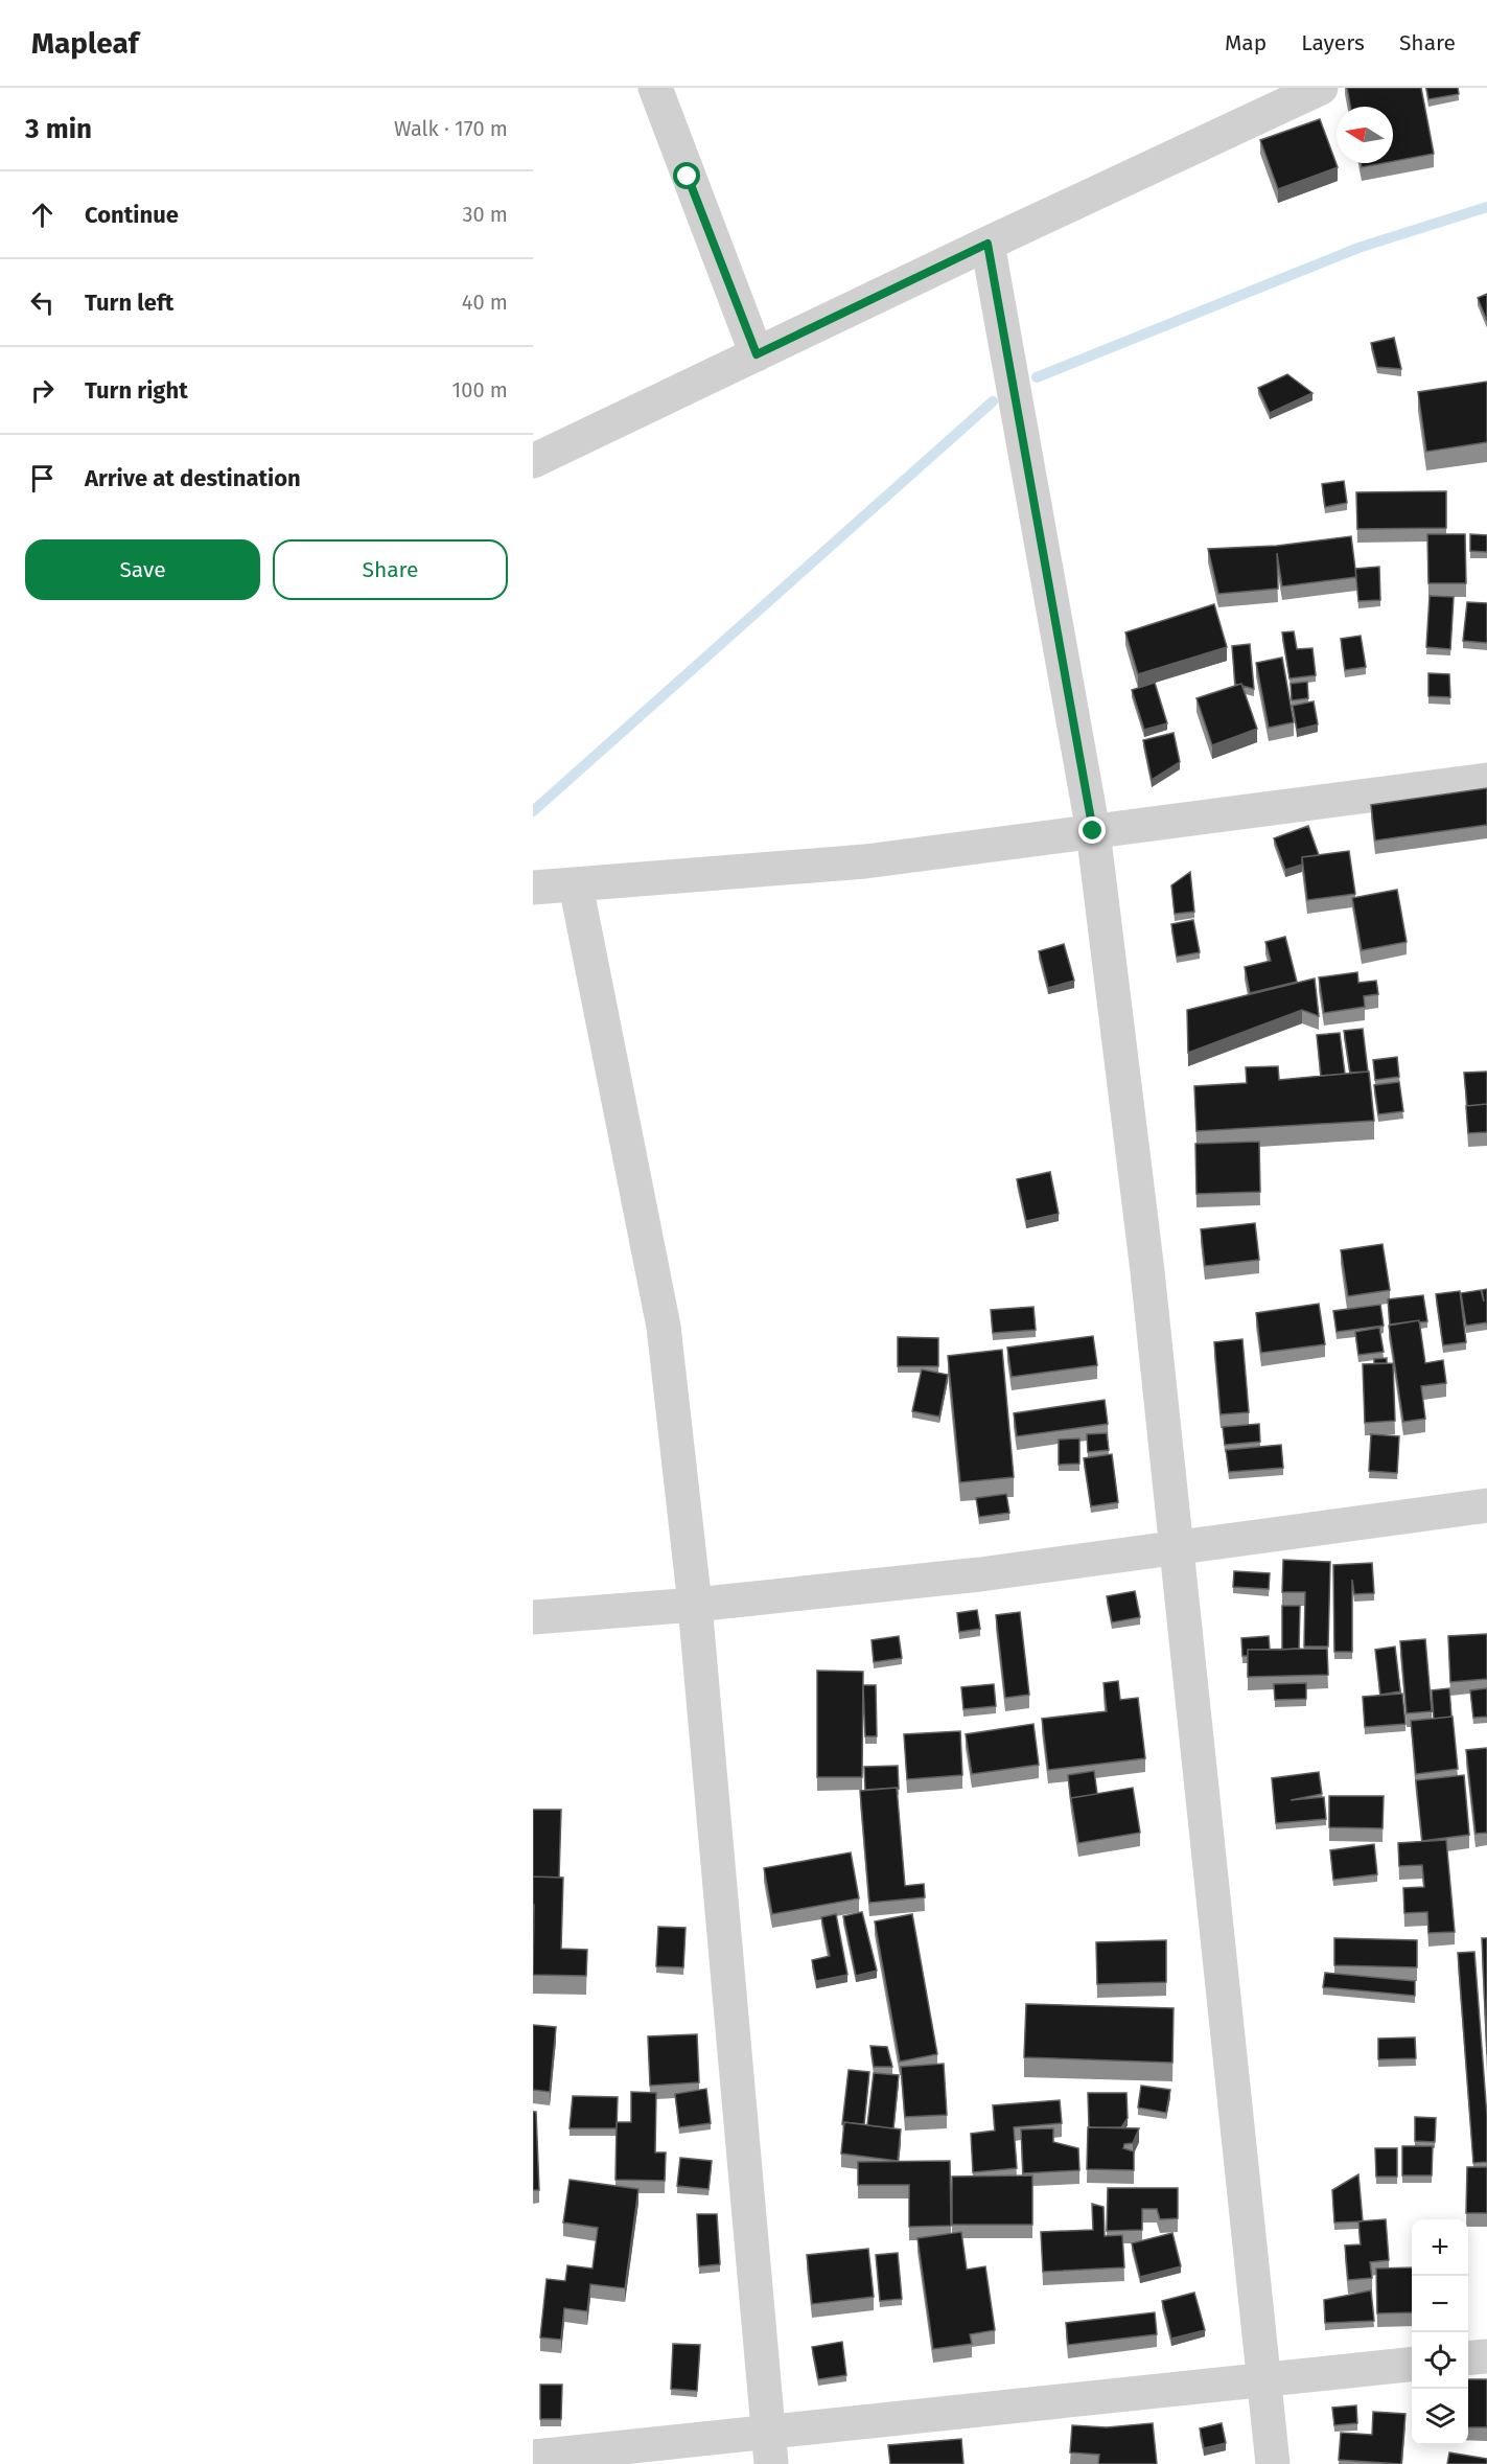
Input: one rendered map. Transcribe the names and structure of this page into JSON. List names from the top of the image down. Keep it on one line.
{"north":"left","page":{"header":"Mapleaf","nav":["Map","Layers","Share"],"heading":["3 min","Walk · 170 m"],"list":[["Continue","30 m"],["Turn left","40 m"],["Turn right","100 m"],"Arrive at destination"],"buttons":["Save","Share"],"map_buttons":["+","−"]}}
